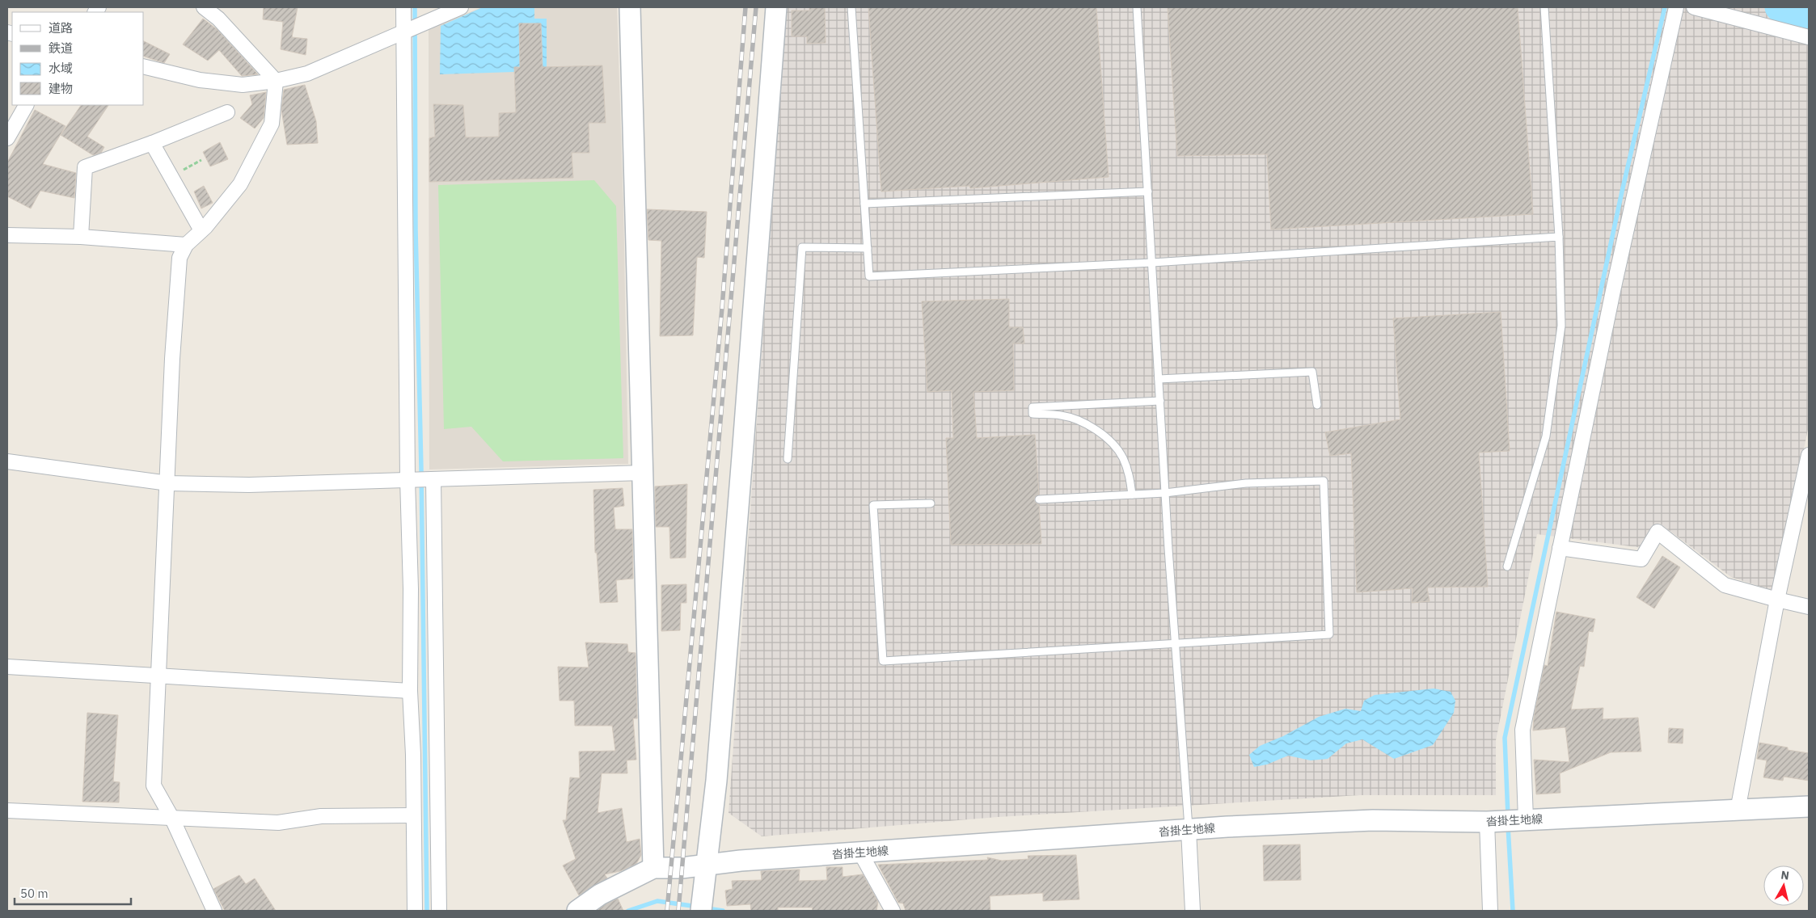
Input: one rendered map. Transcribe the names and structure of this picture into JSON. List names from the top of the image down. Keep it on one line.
{"streets":{"street":["沓掛生地線"]},"legend":["道路","鉄道","水域","建物"],"scale_bar":"50 m","north":"top"}
